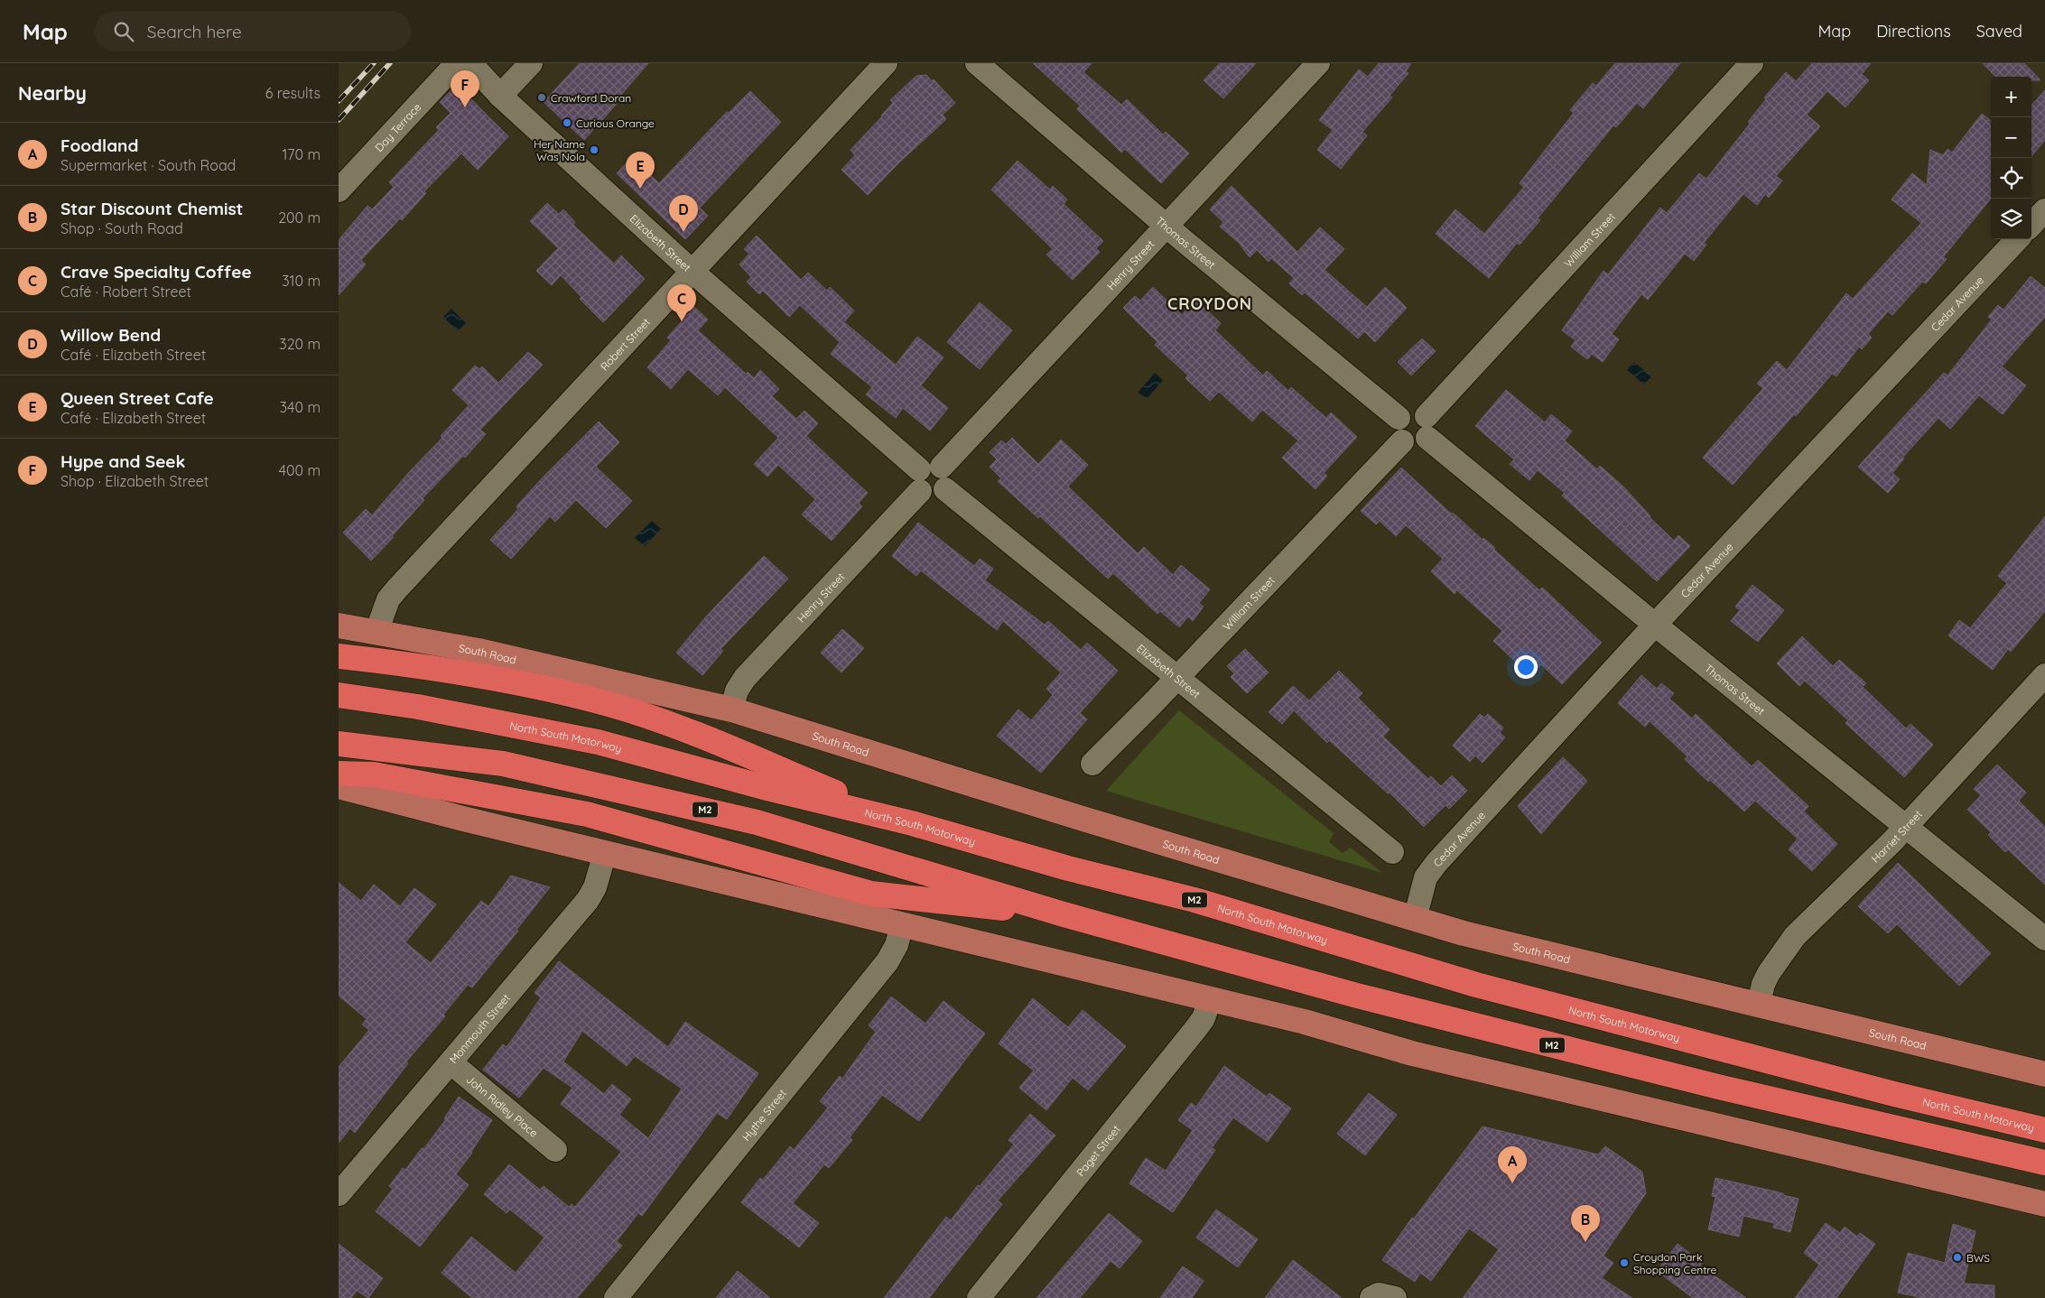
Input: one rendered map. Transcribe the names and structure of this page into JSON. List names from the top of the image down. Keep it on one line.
{"streets":{"highway":["North South Motorway","M2"],"main road":["South Road"],"street":["Day Terrace","William Street","Elizabeth Street","Thomas Street","Henry Street","Cedar Avenue","Robert Street","Harriet Street","Monmouth Street","John Ridley Place","Hythe Street","Paget Street"]},"crossings":[["William Street","Elizabeth Street"],["William Street","Thomas Street"],["Elizabeth Street","Henry Street"],["Elizabeth Street","Robert Street"],["Thomas Street","Henry Street"],["Thomas Street","Cedar Avenue"],["Thomas Street","Harriet Street"],["Henry Street","South Road"],["Cedar Avenue","South Road"],["Robert Street","South Road"],["South Road","Harriet Street"],["Monmouth Street","John Ridley Place"]],"districts":["CROYDON"],"places":["Crawford Doran","Curious Orange","Her Name Was Nola","BWS","Croydon Park Shopping Centre"],"page":{"header":"Map","search":"Search here","nav":["Map","Directions","Saved"],"heading":["Nearby","6 results"],"pins":["F","E","D","C","A","B"],"map_buttons":["+","−"],"list":[{"mark":"A","name":"Foodland","note":"Supermarket · South Road","value":"170 m"},{"mark":"B","name":"Star Discount Chemist","note":"Shop · South Road","value":"200 m"},{"mark":"C","name":"Crave Specialty Coffee","note":"Café · Robert Street","value":"310 m"},{"mark":"D","name":"Willow Bend","note":"Café · Elizabeth Street","value":"320 m"},{"mark":"E","name":"Queen Street Cafe","note":"Café · Elizabeth Street","value":"340 m"},{"mark":"F","name":"Hype and Seek","note":"Shop · Elizabeth Street","value":"400 m"}]}}
